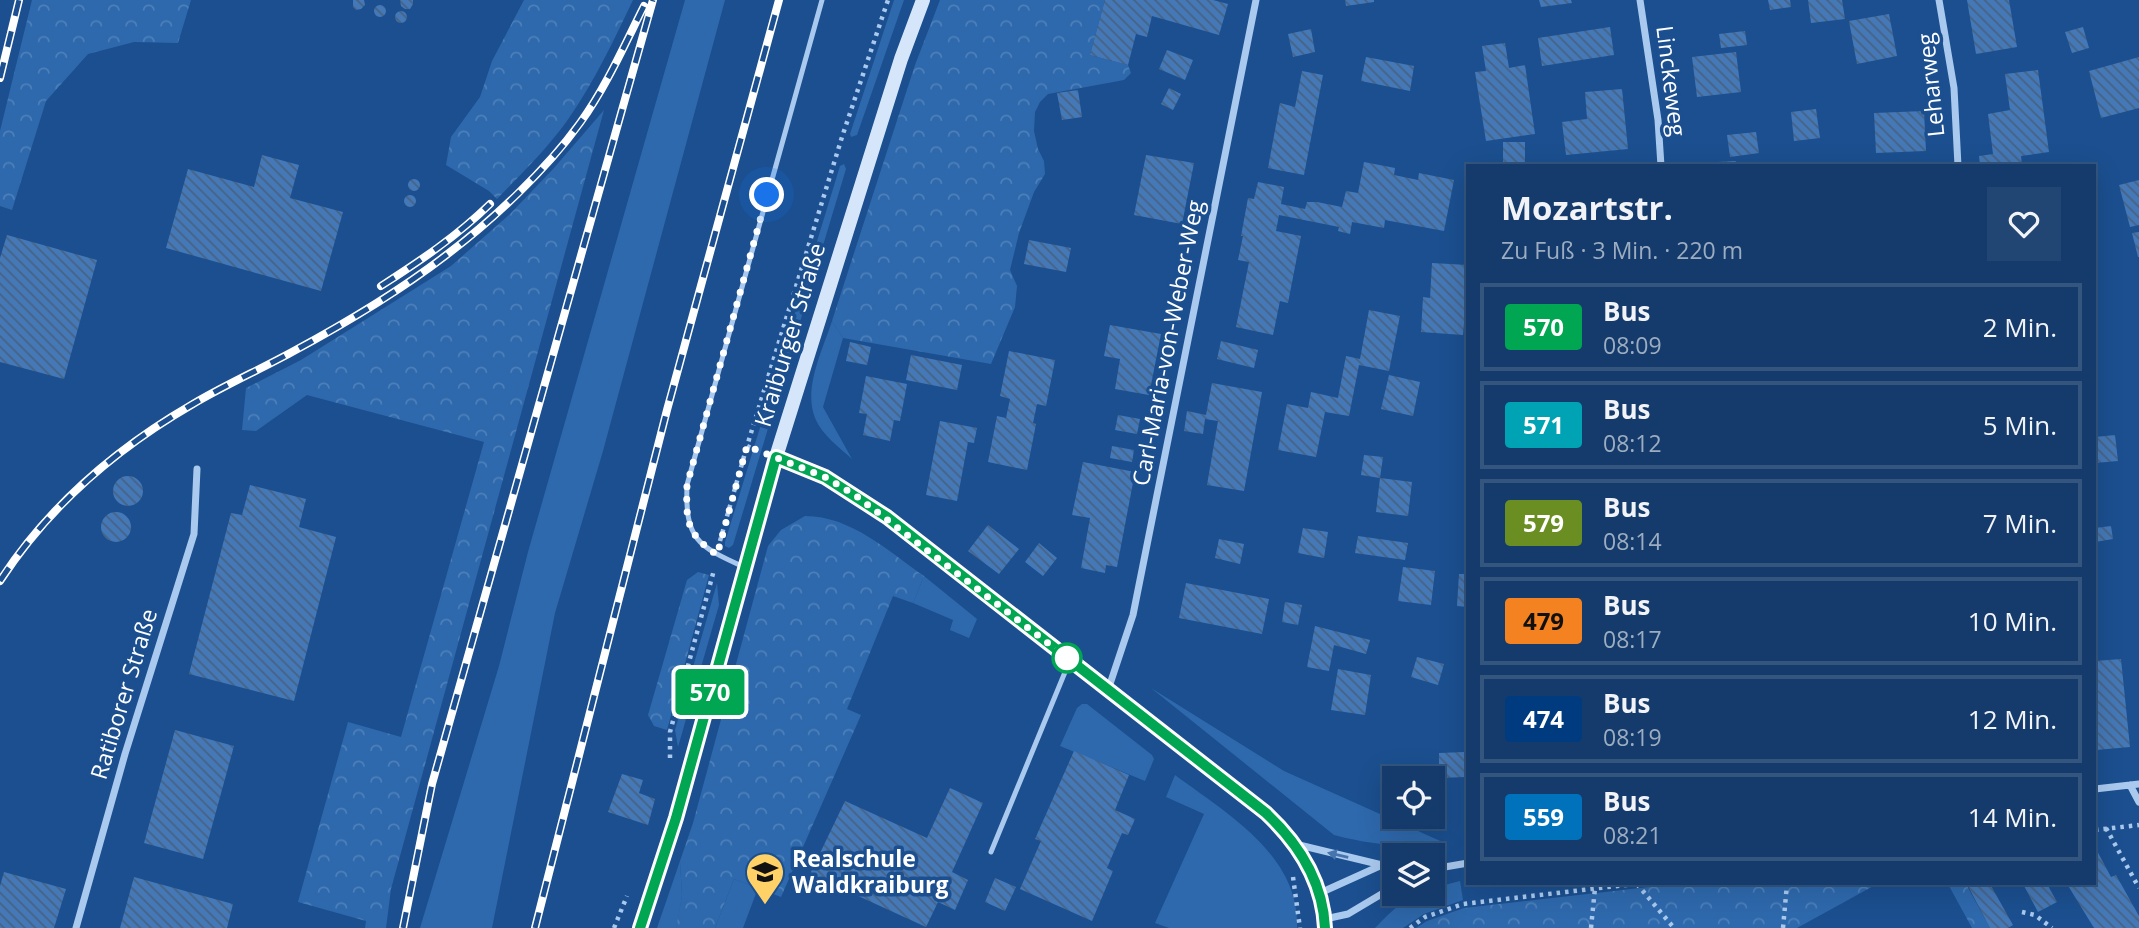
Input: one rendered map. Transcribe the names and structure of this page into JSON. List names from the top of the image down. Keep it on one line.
{"streets":{"main road":["Kraiburger Straße"],"street":["Linckeweg","Leharweg","Carl-Maria-von-Weber-Weg","Ratiborer Straße"]},"places":{"school or university":["Realschule Waldkraiburg"]},"lines":["bus line 570"],"page":{"on_map":"570","heading":["Mozartstr.","Zu Fuß · 3 Min. · 220 m"],"list":[{"mark":"570","name":"Bus","note":"08:09","value":"2 Min."},{"mark":"571","name":"Bus","note":"08:12","value":"5 Min."},{"mark":"579","name":"Bus","note":"08:14","value":"7 Min."},{"mark":"479","name":"Bus","note":"08:17","value":"10 Min."},{"mark":"474","name":"Bus","note":"08:19","value":"12 Min."},{"mark":"559","name":"Bus","note":"08:21","value":"14 Min."}]}}
